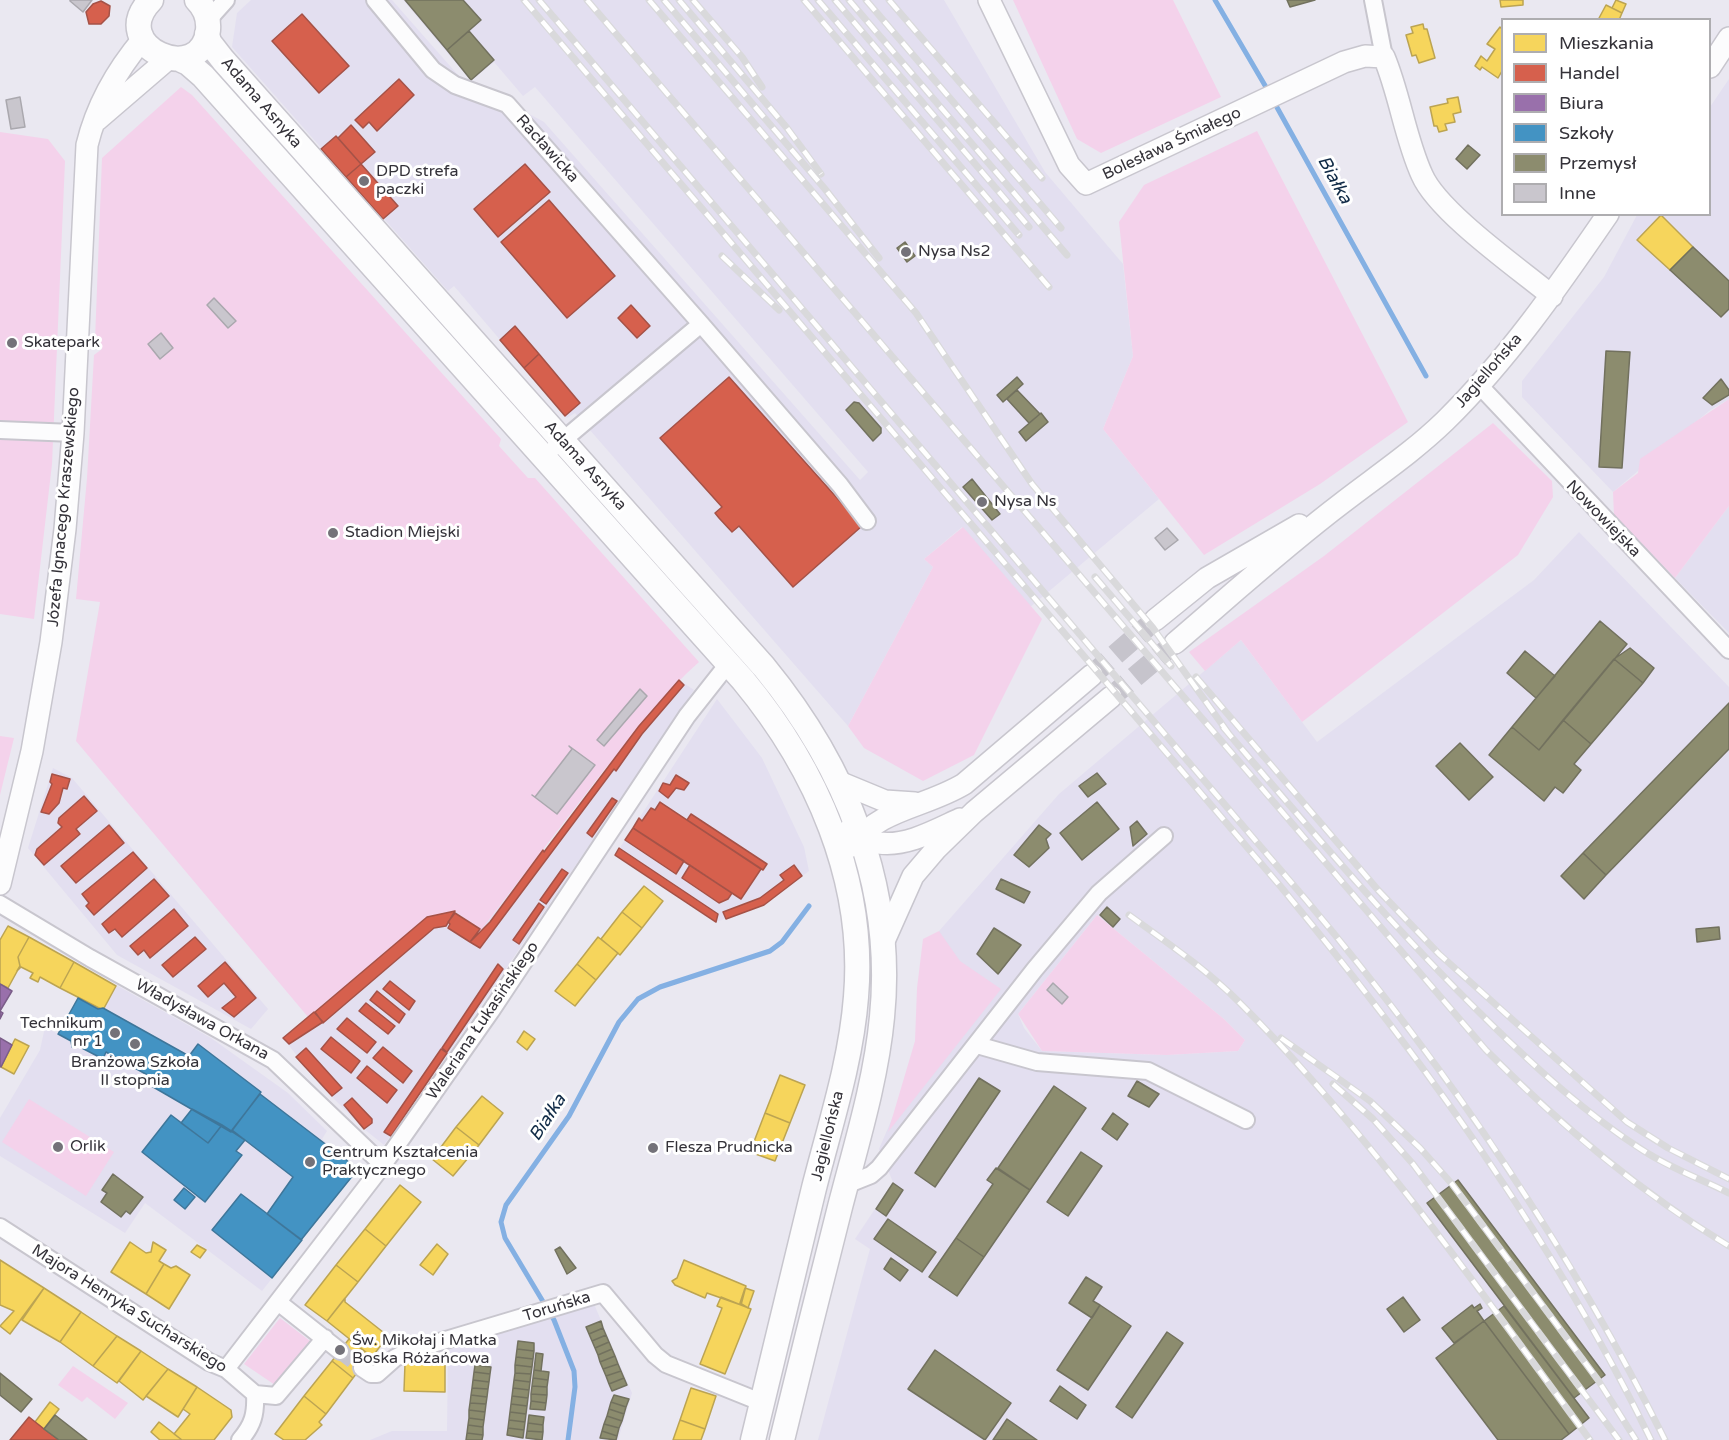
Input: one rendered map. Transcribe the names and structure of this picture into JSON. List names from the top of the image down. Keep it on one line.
{"streets":{"main road":["Adama Asnyka","Jagiellońska"],"street":["Bolesława Śmiałego","Racławicka","Józefa Ignacego Kraszewskiego","Nowowiejska","Władysława Orkana","Waleriana Łukasińskiego","Toruńska","Majora Henryka Sucharskiego"]},"crossings":[["Adama Asnyka","Jagiellońska"],["Adama Asnyka","Józefa Ignacego Kraszewskiego"],["Adama Asnyka","Waleriana Łukasińskiego"],["Jagiellońska","Nowowiejska"],["Jagiellońska","Toruńska"],["Władysława Orkana","Waleriana Łukasińskiego"],["Waleriana Łukasińskiego","Majora Henryka Sucharskiego"]],"water":["Białka"],"places":["DPD strefa paczki","Nysa Ns2","Skatepark","Nysa Ns","Stadion Miejski","Technikum nr 1","Branżowa Szkoła II stopnia","Orlik","Flesza Prudnicka","Centrum Kształcenia Praktycznego","Św. Mikołaj i Matka Boska Różańcowa"],"legend":["Mieszkania","Handel","Biura","Szkoły","Przemysł","Inne"]}
